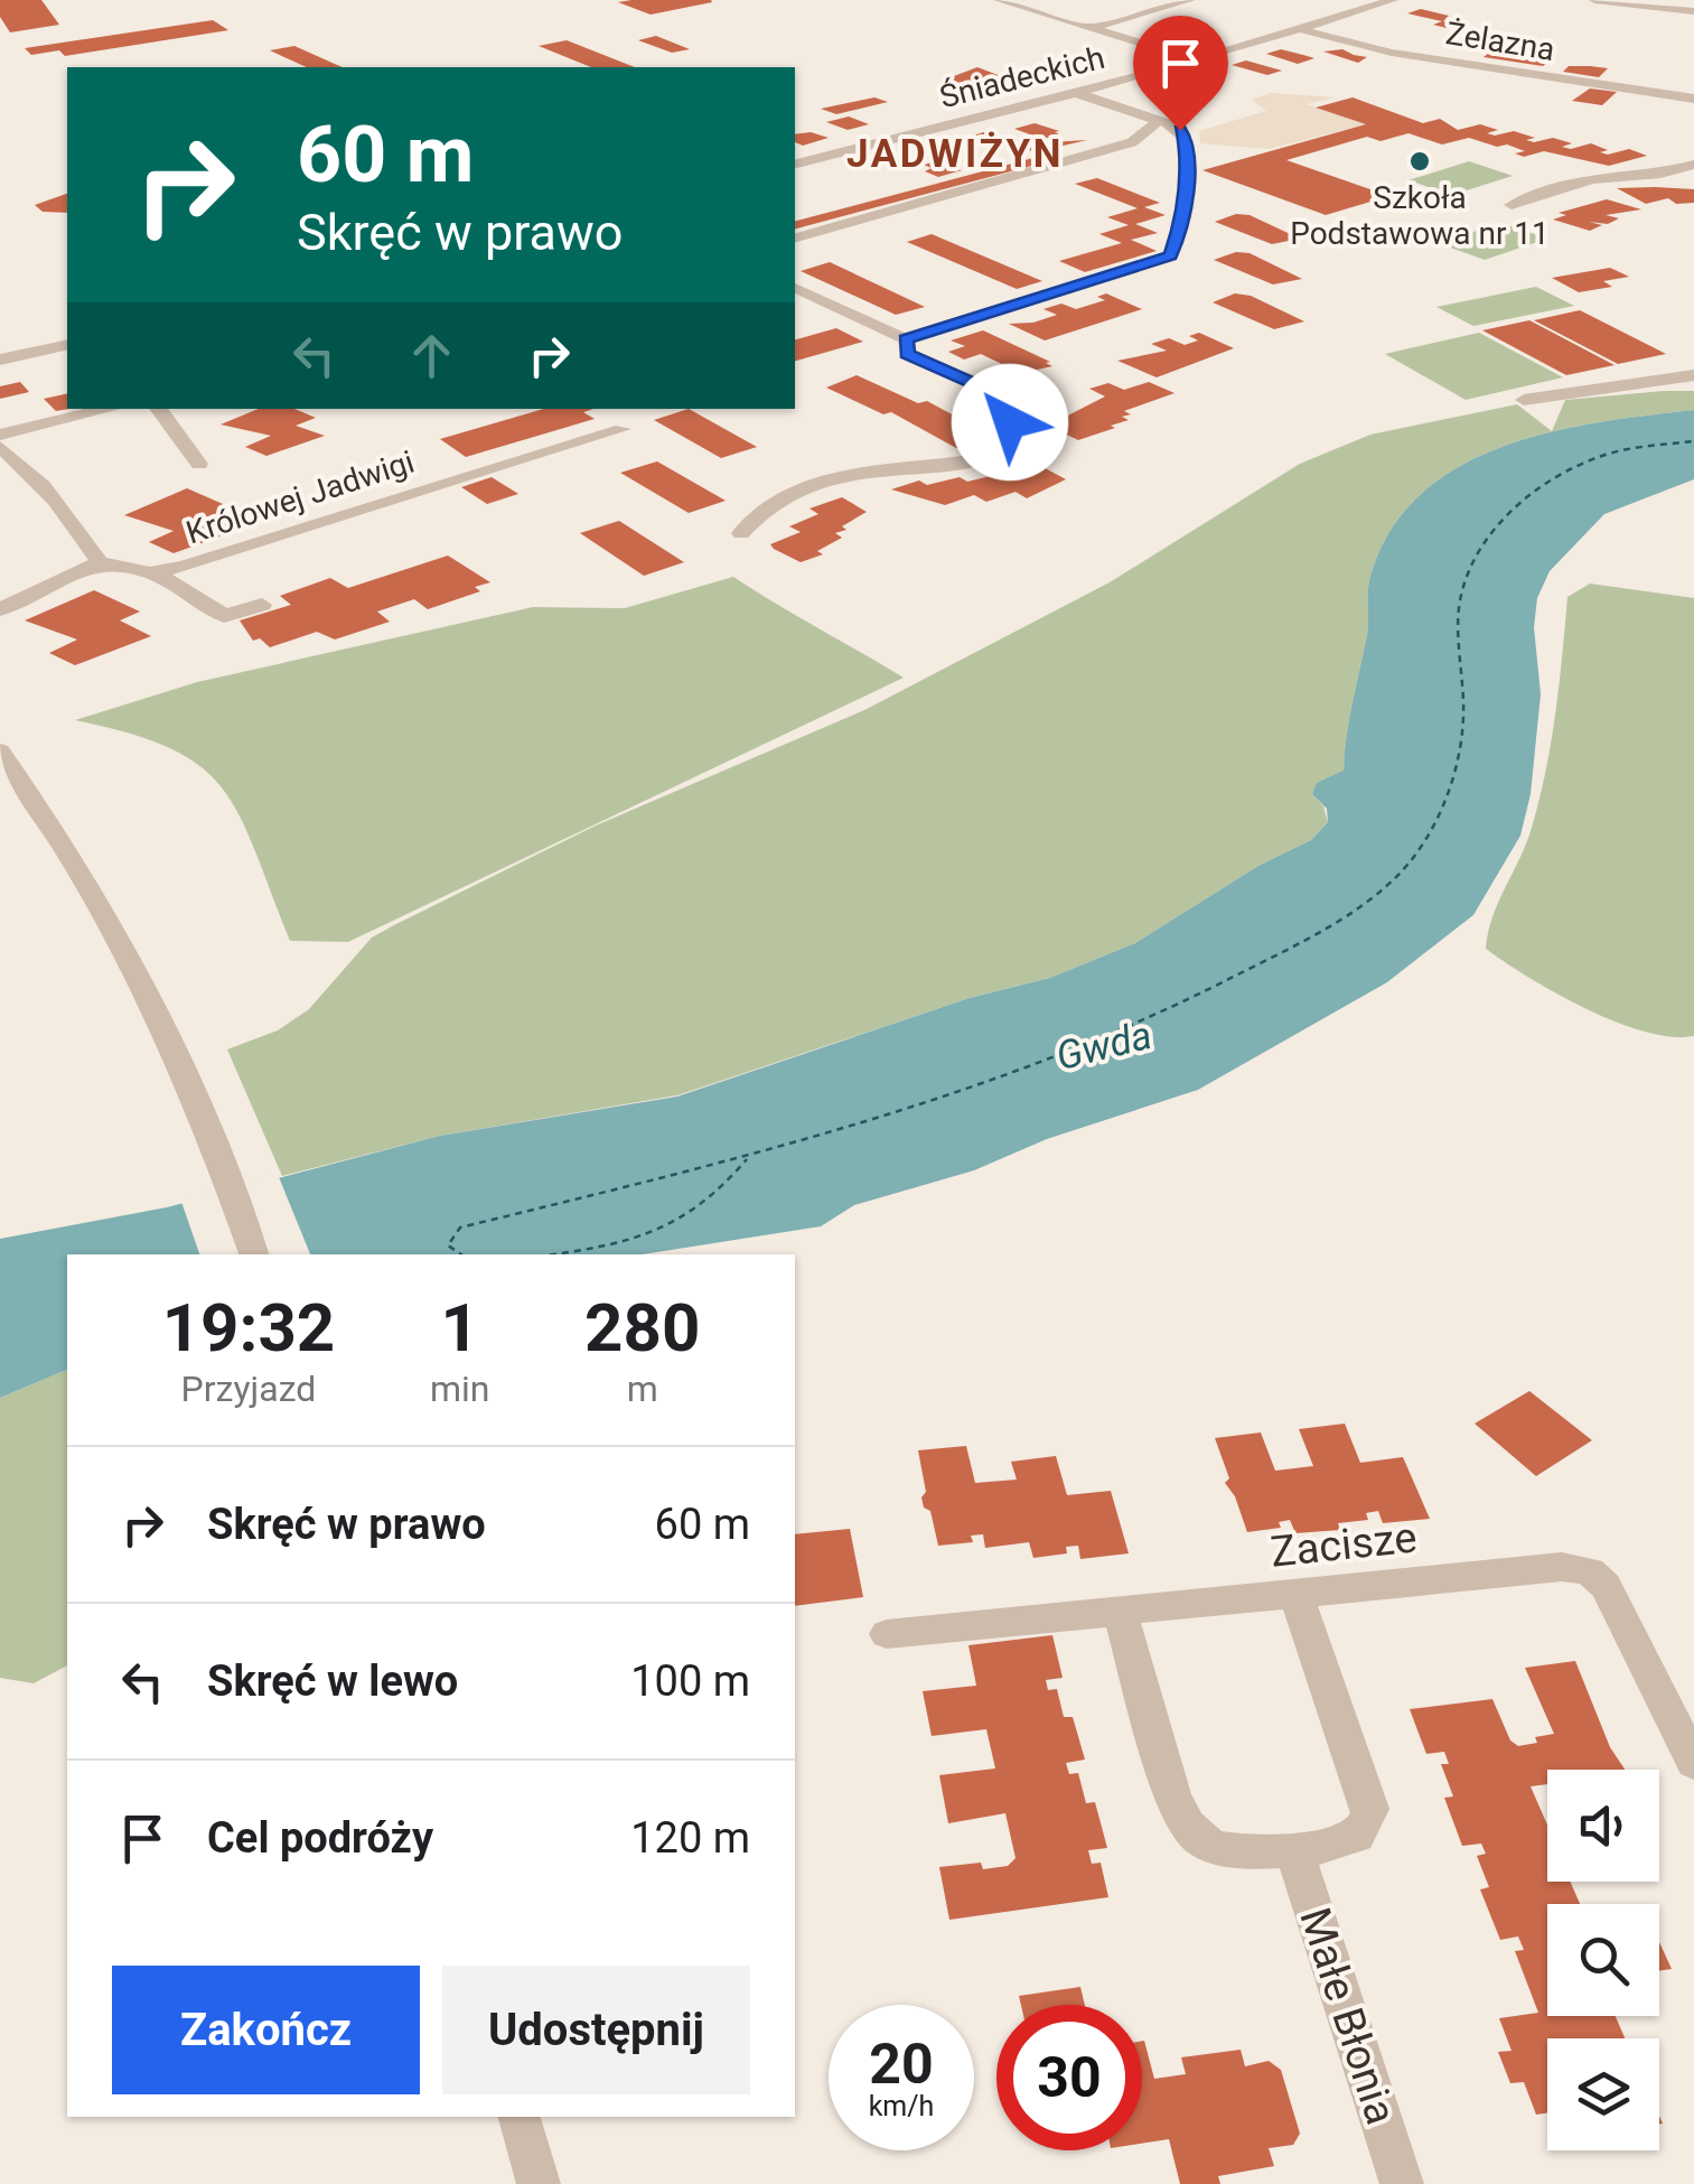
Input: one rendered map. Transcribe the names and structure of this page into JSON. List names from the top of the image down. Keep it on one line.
{"streets":{"street":["Żelazna","Śniadeckich","Królowej Jadwigi","Zacisze","Małe Błonia"]},"crossings":[["Żelazna","Śniadeckich"]],"districts":["JADWIŻYN"],"water":["Gwda"],"places":["Szkoła Podstawowa nr 11"],"page":{"turn":["60 m","Skręć w prawo"],"eta":["19:32","Przyjazd","1","min","280","m"],"list":[{"name":"Skręć w prawo","value":"60 m"},{"name":"Skręć w lewo","value":"100 m"},{"name":"Cel podróży","value":"120 m"}],"buttons":["Zakończ","Udostępnij"],"speed":"20 km/h","limit":"30"}}
